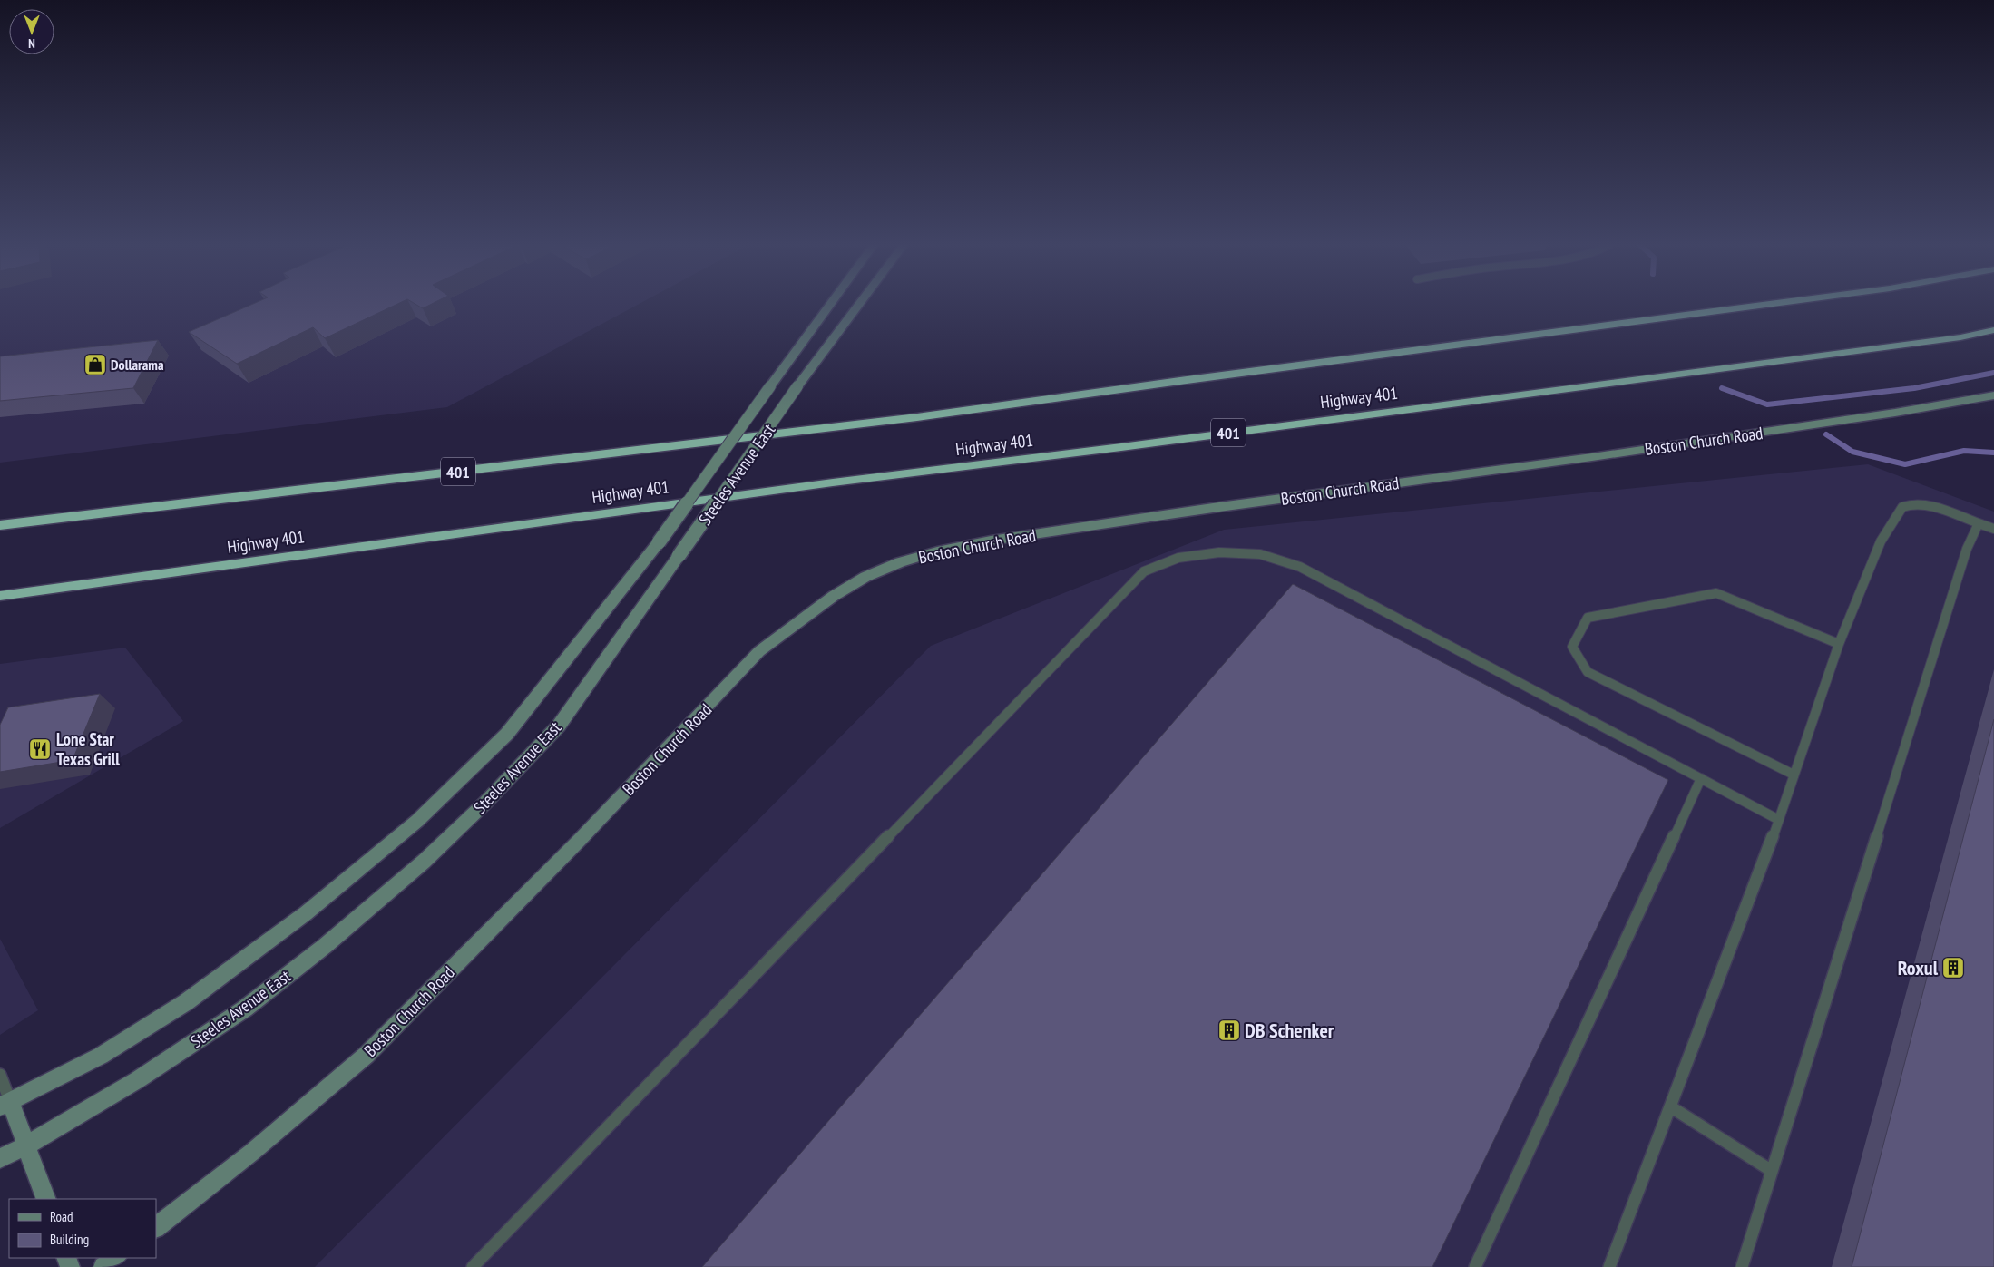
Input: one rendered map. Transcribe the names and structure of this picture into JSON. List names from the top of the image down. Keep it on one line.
{"streets":{"highway":["Highway 401","401"],"main road":["Boston Church Road","Steeles Avenue East"]},"places":{"shop":["Dollarama"],"restaurant":["Lone Star Texas Grill"],"building":["Roxul","DB Schenker"]},"legend":["Road","Building"],"north":"bottom"}
